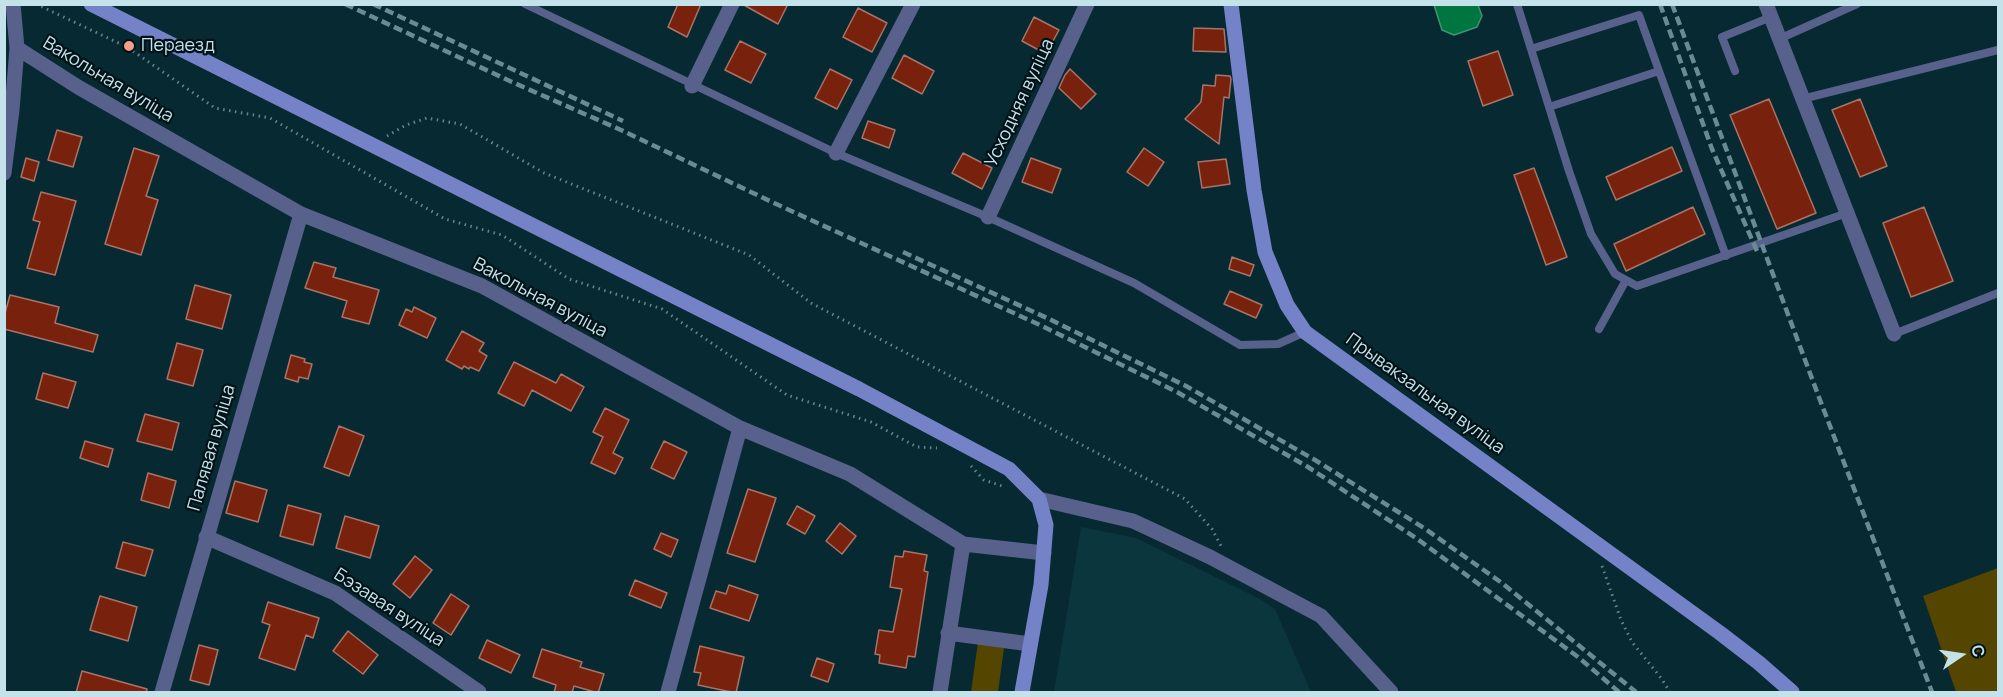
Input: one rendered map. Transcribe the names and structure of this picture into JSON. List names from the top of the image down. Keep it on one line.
{"streets":{"main road":["Прывакзальная вуліца"],"street":["Вакольная вуліца","Усходняя вуліца","Палявая вуліца","Бэзавая вуліца"]},"crossings":[["Вакольная вуліца","Палявая вуліца"],["Палявая вуліца","Бэзавая вуліца"]],"places":["Пераезд"],"north":"right"}
